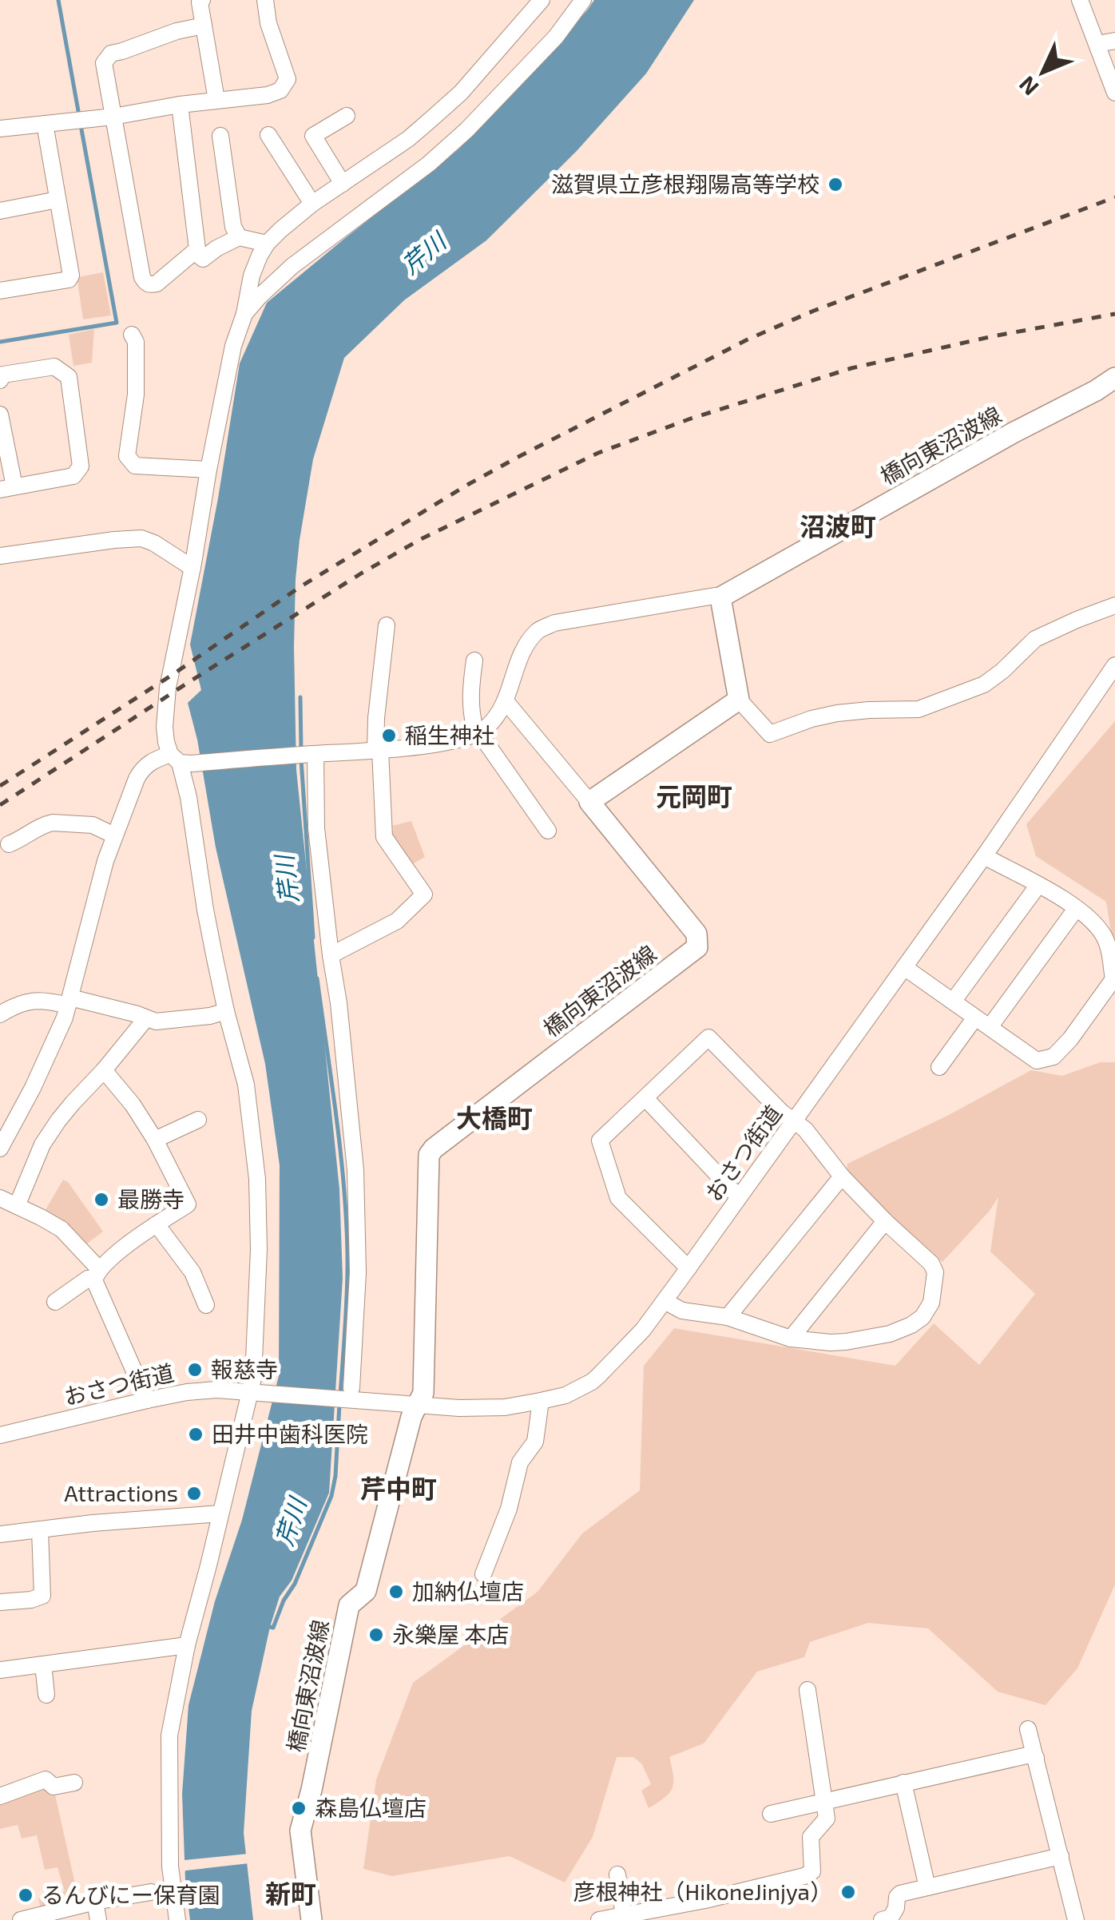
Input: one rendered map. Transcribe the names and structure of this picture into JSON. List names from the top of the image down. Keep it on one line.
{"streets":{"main road":["橋向東沼波線"],"street":["おさつ街道"]},"crossings":[["橋向東沼波線","おさつ街道"]],"districts":["沼波町","元岡町","大橋町","芹中町","新町"],"water":["芹川"],"places":["滋賀県立彦根翔陽高等学校","稲生神社","最勝寺","報慈寺","田井中歯科医院","Attractions","加納仏壇店","永樂屋 本店","森島仏壇店","彦根神社（HikoneJinjya）","るんびにー保育園"],"north":"bottom left"}
